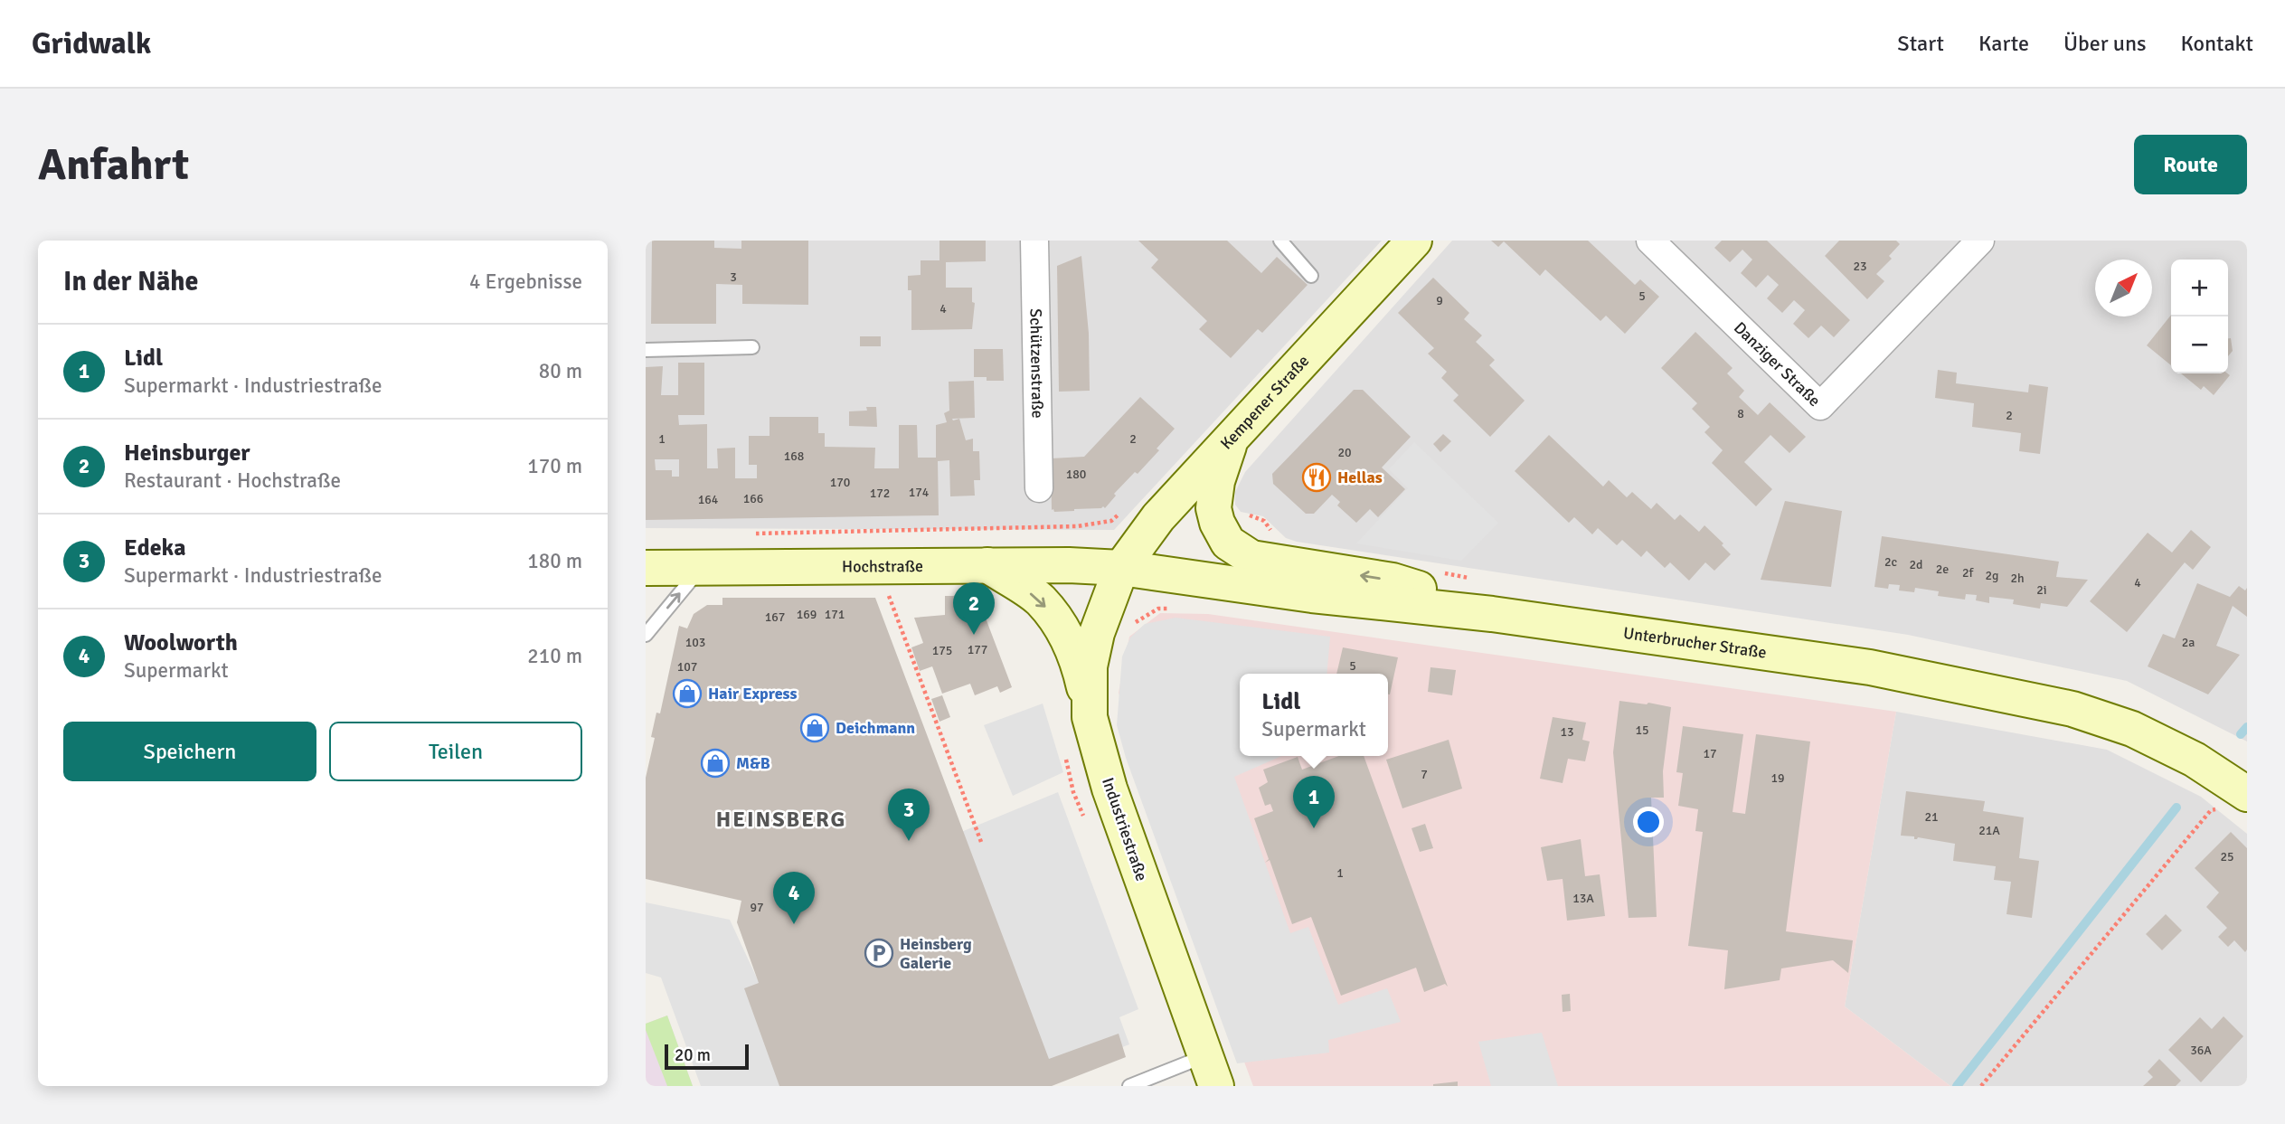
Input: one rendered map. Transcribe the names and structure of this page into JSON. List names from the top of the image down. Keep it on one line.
{"streets":{"street":["Danziger Straße","Schützenstraße","Kempener Straße","Hochstraße","Unterbrucher Straße","Industriestraße"]},"crossings":[["Kempener Straße","Hochstraße"],["Kempener Straße","Unterbrucher Straße"],["Kempener Straße","Industriestraße"],["Hochstraße","Unterbrucher Straße"],["Hochstraße","Industriestraße"],["Unterbrucher Straße","Industriestraße"]],"districts":["HEINSBERG"],"places":{"restaurant":["Hellas"],"shop":["Hair Express","Deichmann","M&B"],"parking":["Heinsberg Galerie"]},"house_numbers":["23","3","5","9","4","8","2","1","2","20","168","180","170","174","172","166","164","2c","2d","2e","2f","2g","2h","4","2i","169","171","167","103","2a","177","175","5","107","15","13","17","7","19","21","21A","25","1","13A","97","36A"],"scale_bar":"20 m","north":"top right","page":{"header":"Gridwalk","nav":["Start","Karte","Über uns","Kontakt"],"buttons":["Route",["Speichern","Teilen"]],"title":"Anfahrt","heading":["In der Nähe","4 Ergebnisse"],"map_buttons":["+","−"],"list":[{"mark":"1","name":"Lidl","note":"Supermarkt · Industriestraße","value":"80 m"},{"mark":"2","name":"Heinsburger","note":"Restaurant · Hochstraße","value":"170 m"},{"mark":"3","name":"Edeka","note":"Supermarkt · Industriestraße","value":"180 m"},{"mark":"4","name":"Woolworth","note":"Supermarkt","value":"210 m"}],"pins":["2","1","3","4"],"popup":["Lidl","Supermarkt"],"scale":"20 m"}}
